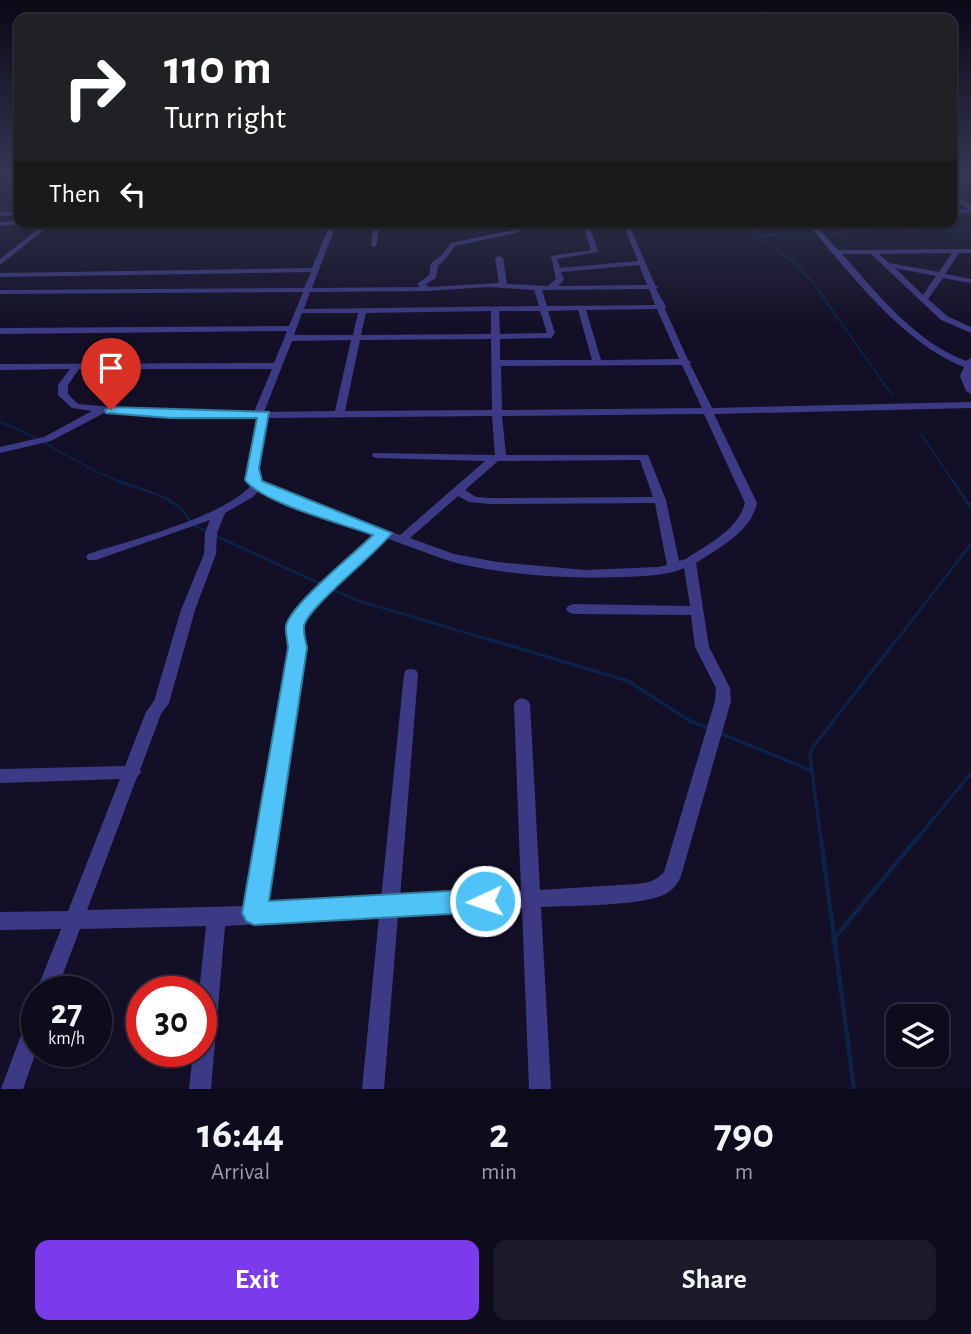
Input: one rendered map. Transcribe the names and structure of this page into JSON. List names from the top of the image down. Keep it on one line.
{"page":{"turn":["110 m","Turn right"],"then":"Then","speed":"27 km/h","limit":"30","eta":["16:44","Arrival","2","min","790","m"],"buttons":["Exit","Share"]}}
